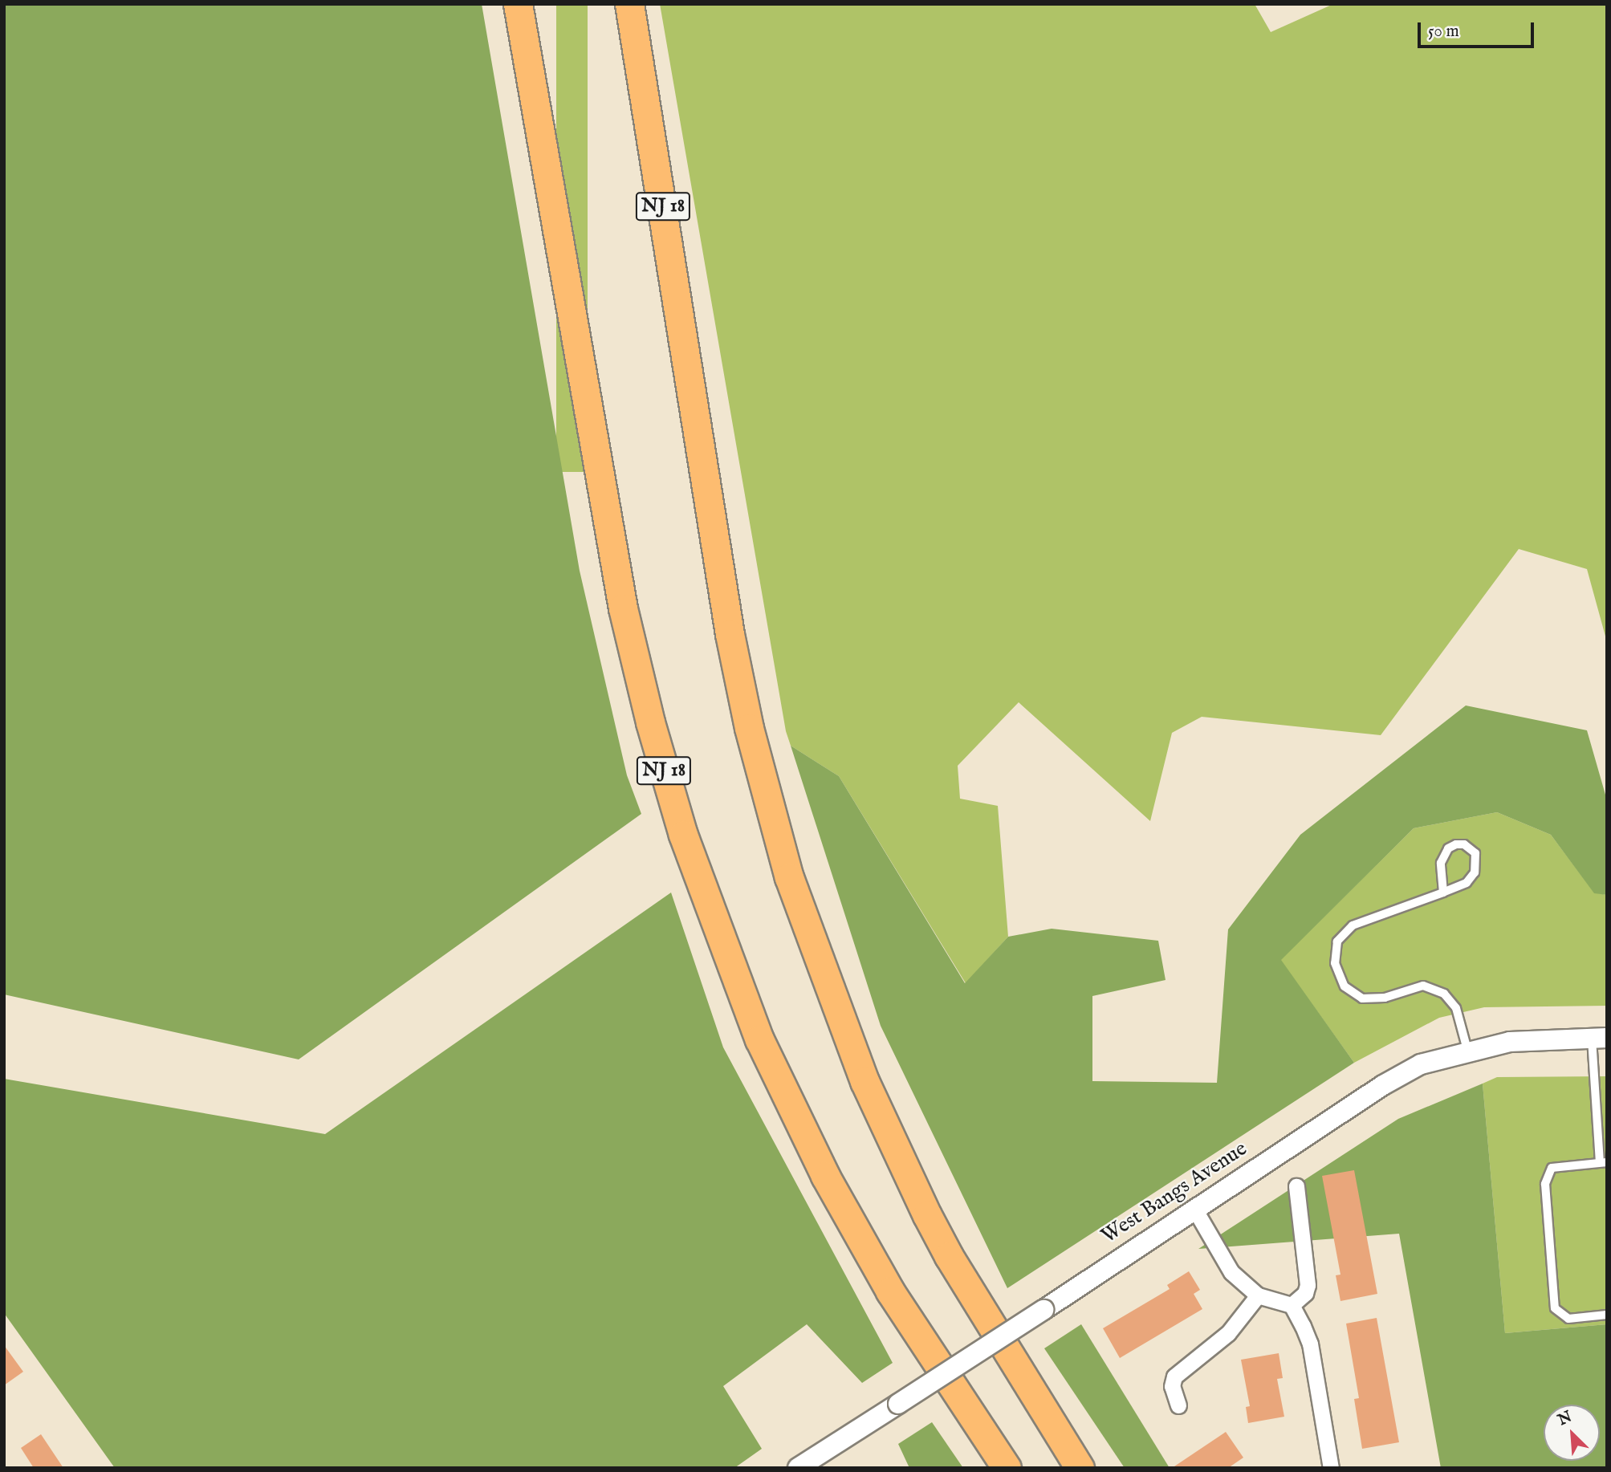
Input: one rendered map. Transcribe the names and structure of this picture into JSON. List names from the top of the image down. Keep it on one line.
{"streets":{"highway":["NJ 18"],"street":["West Bangs Avenue"]},"scale_bar":"50 m","north":"top left"}
